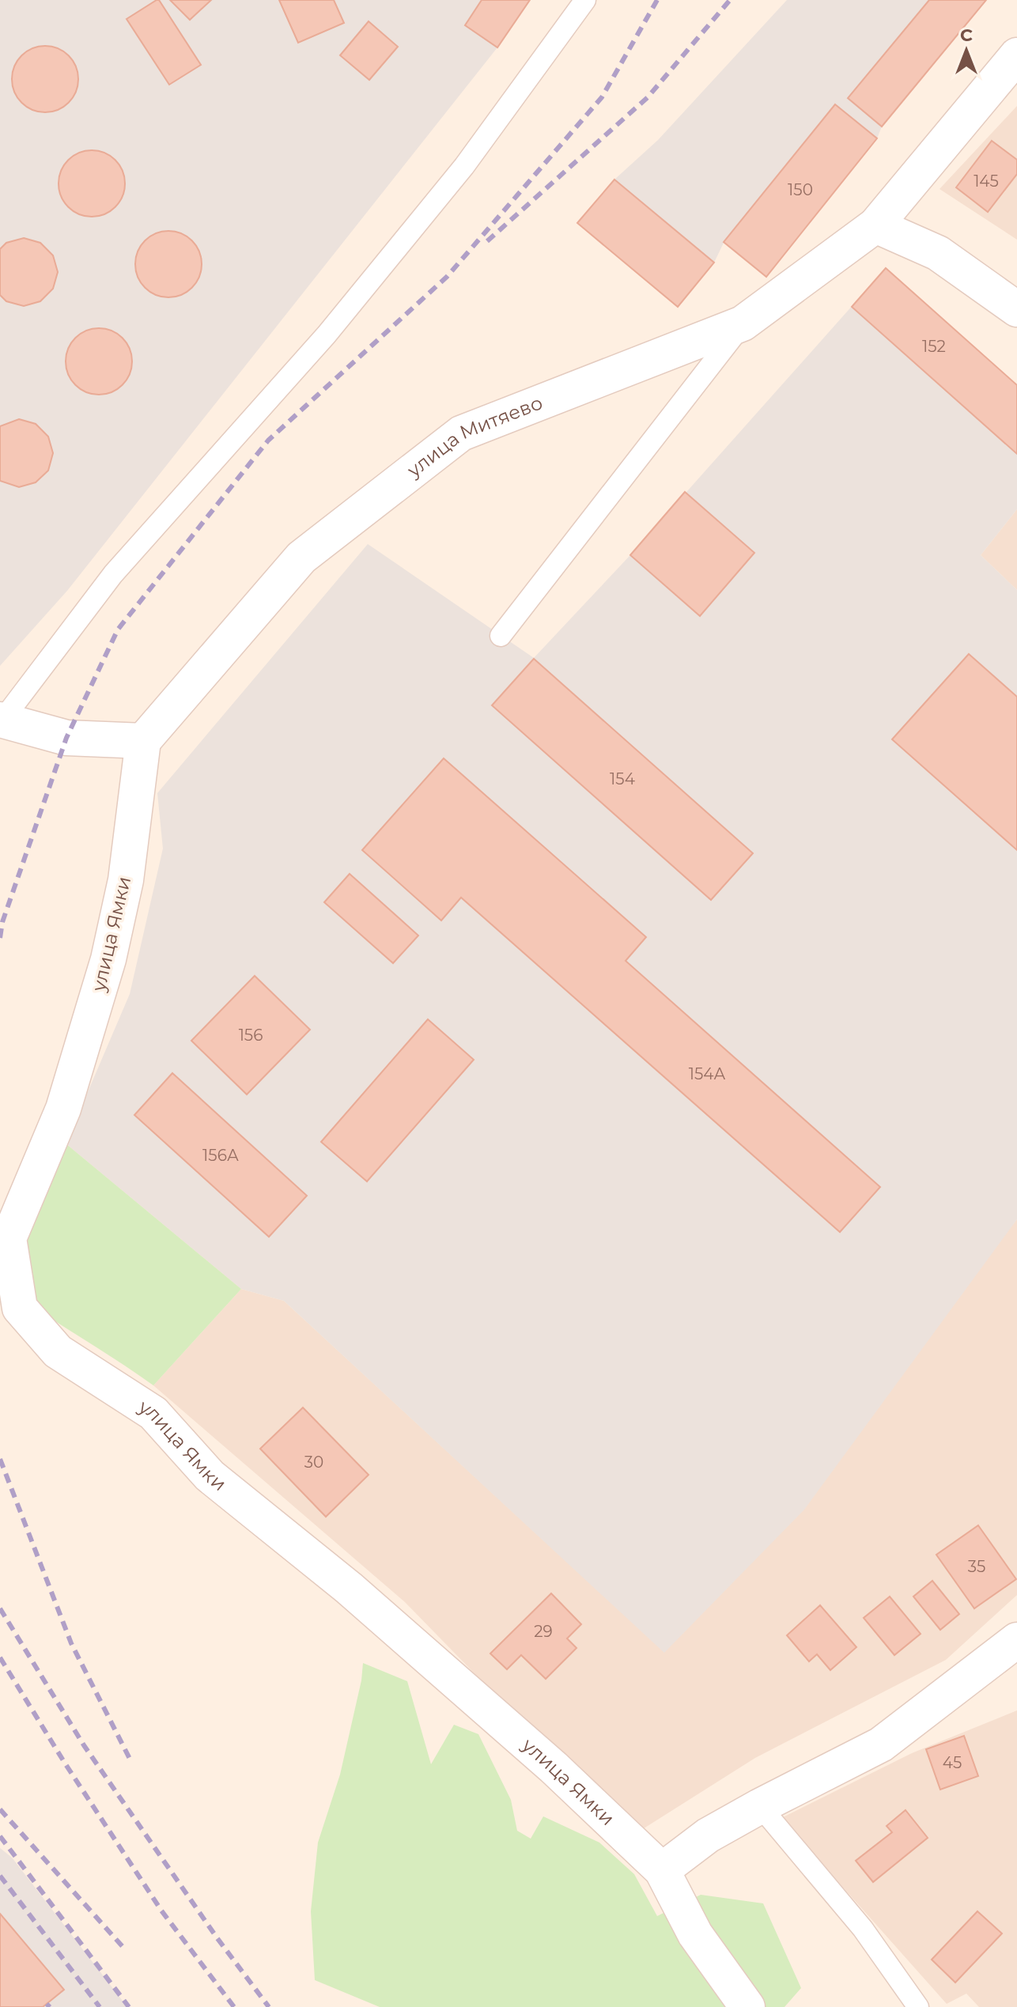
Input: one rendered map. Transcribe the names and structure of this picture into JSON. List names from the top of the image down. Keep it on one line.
{"streets":{"street":["улица Митяево","улица Ямки"]},"crossings":[["улица Митяево","улица Ямки"]],"house_numbers":["145","150","152","154","156","154А","156А","30","35","29","45"],"north":"top"}
